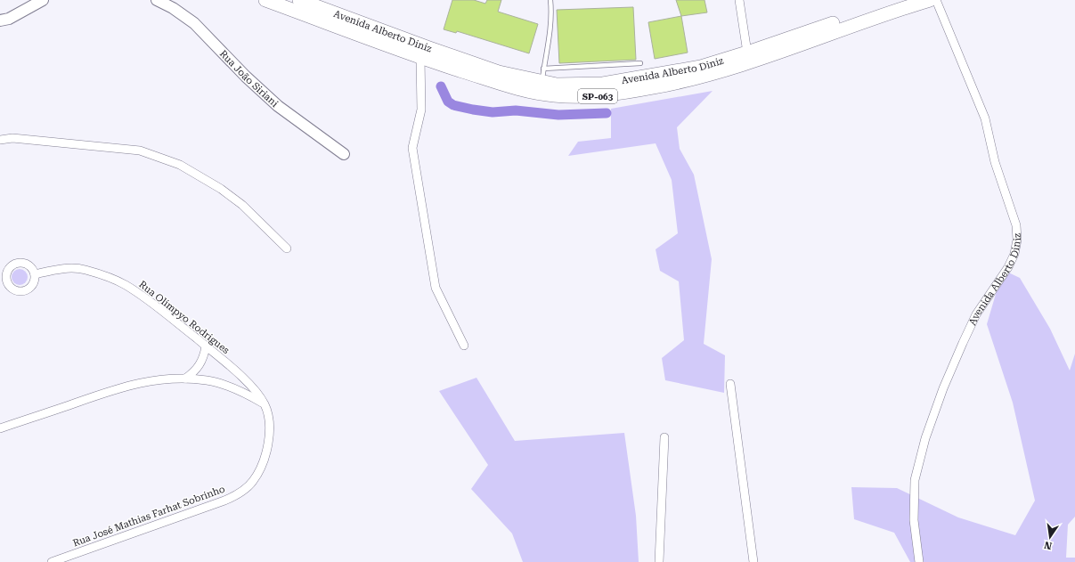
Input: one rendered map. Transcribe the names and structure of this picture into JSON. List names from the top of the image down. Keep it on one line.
{"streets":{"main road":["Avenida Alberto Diniz","SP-063"],"street":["Rua João Siriani","Rua Olimpyo Rodrigues","Rua José Mathias Farhat Sobrinho"]},"crossings":[["Rua Olimpyo Rodrigues","Rua José Mathias Farhat Sobrinho"]],"north":"bottom"}
